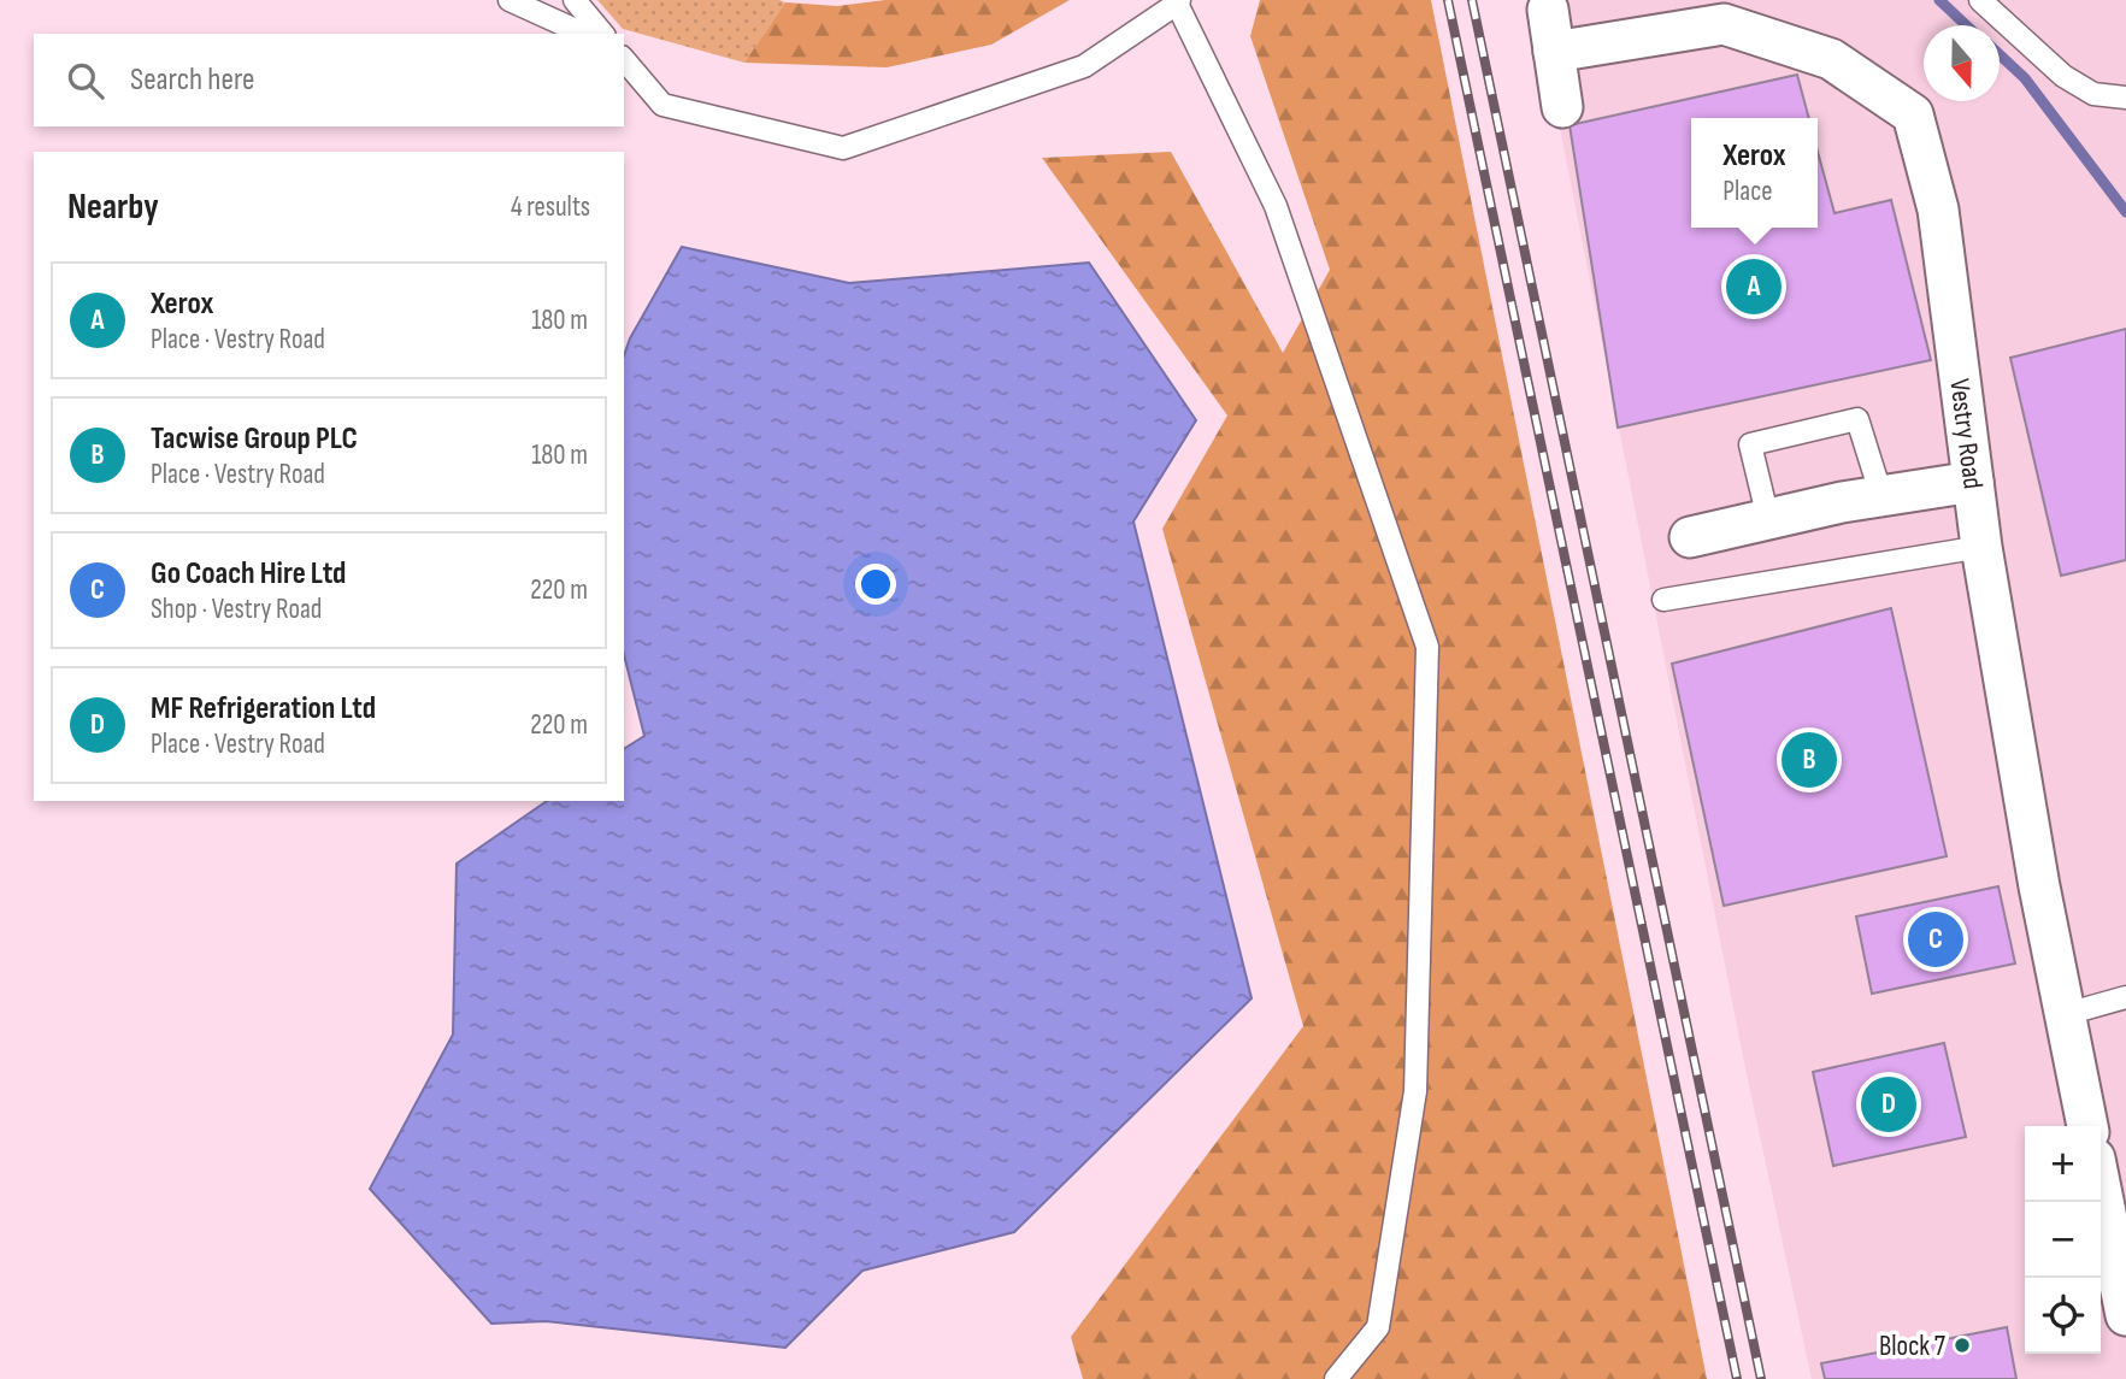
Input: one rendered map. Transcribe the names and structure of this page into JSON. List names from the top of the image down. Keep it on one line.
{"streets":{"street":["Vestry Road"]},"places":["Block 7"],"north":"bottom","page":{"search":"Search here","popup":["Xerox","Place"],"heading":["Nearby","4 results"],"pins":["A","B","C","D"],"list":[{"mark":"A","name":"Xerox","note":"Place · Vestry Road","value":"180 m"},{"mark":"B","name":"Tacwise Group PLC","note":"Place · Vestry Road","value":"180 m"},{"mark":"C","name":"Go Coach Hire Ltd","note":"Shop · Vestry Road","value":"220 m"},{"mark":"D","name":"MF Refrigeration Ltd","note":"Place · Vestry Road","value":"220 m"}],"map_buttons":["+","−"]}}
